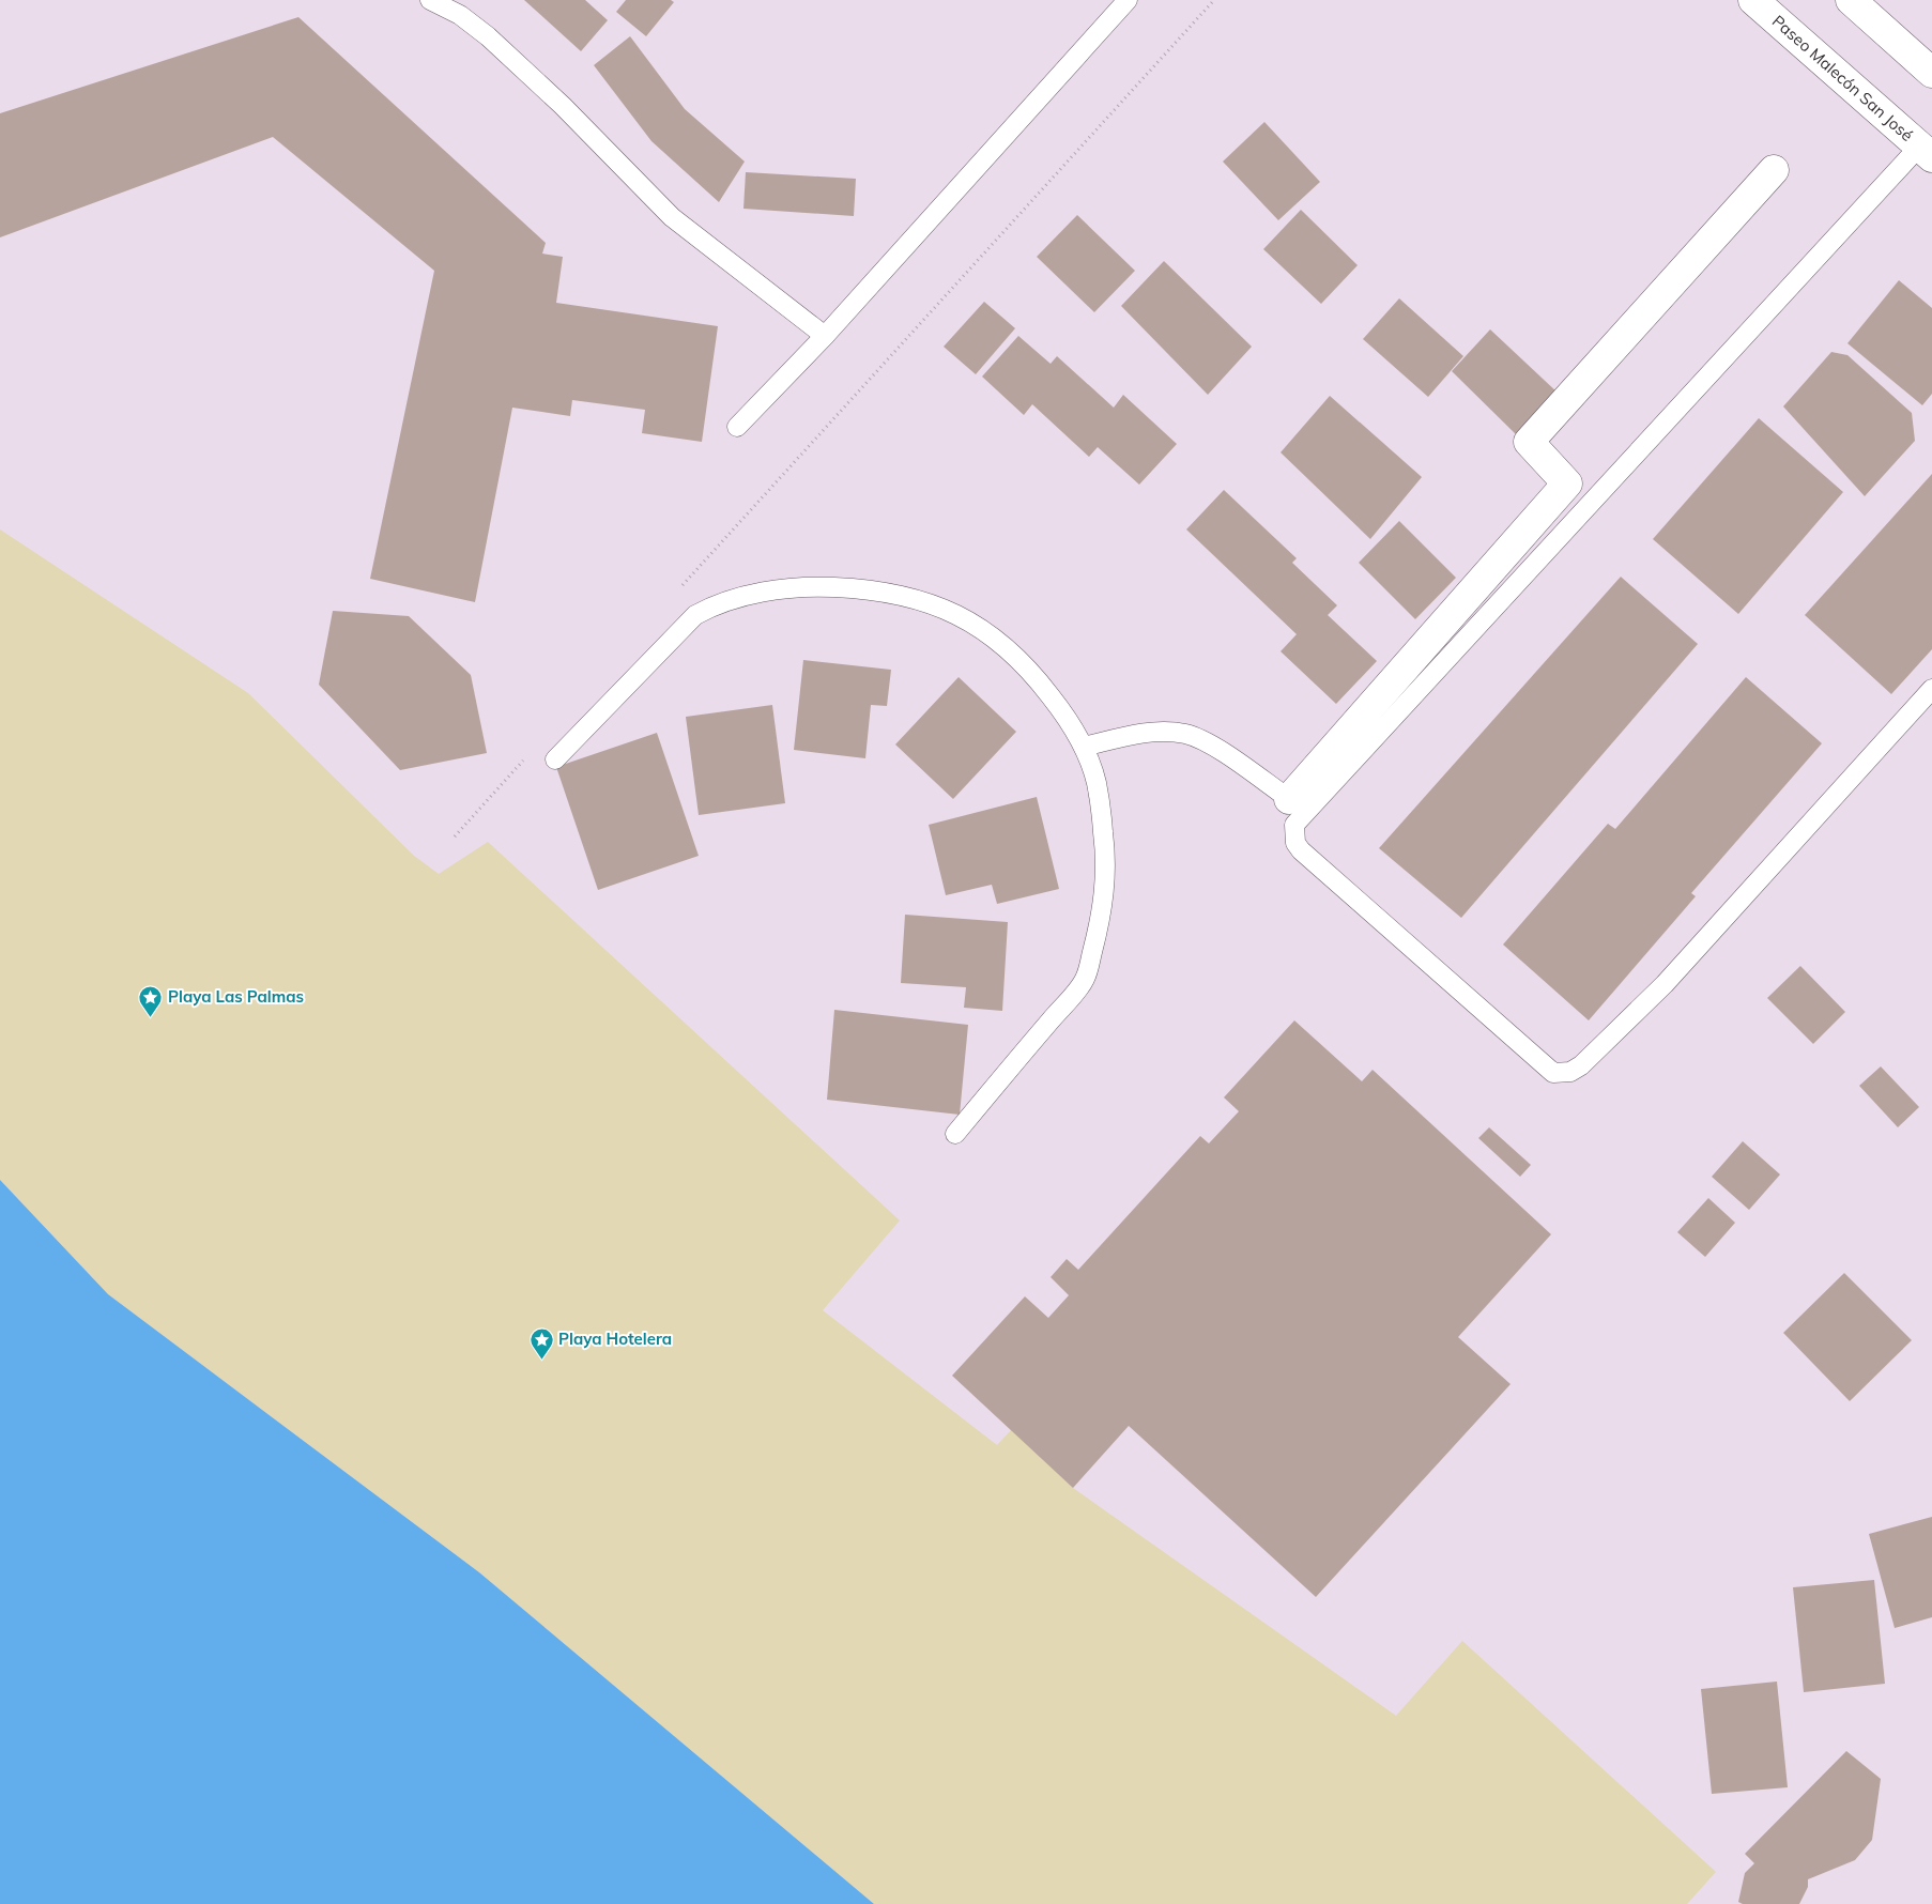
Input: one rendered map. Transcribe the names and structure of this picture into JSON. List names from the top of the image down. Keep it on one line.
{"streets":{"street":["Paseo Malecón San José"]},"places":{"place":["Playa Las Palmas","Playa Hotelera"]}}
